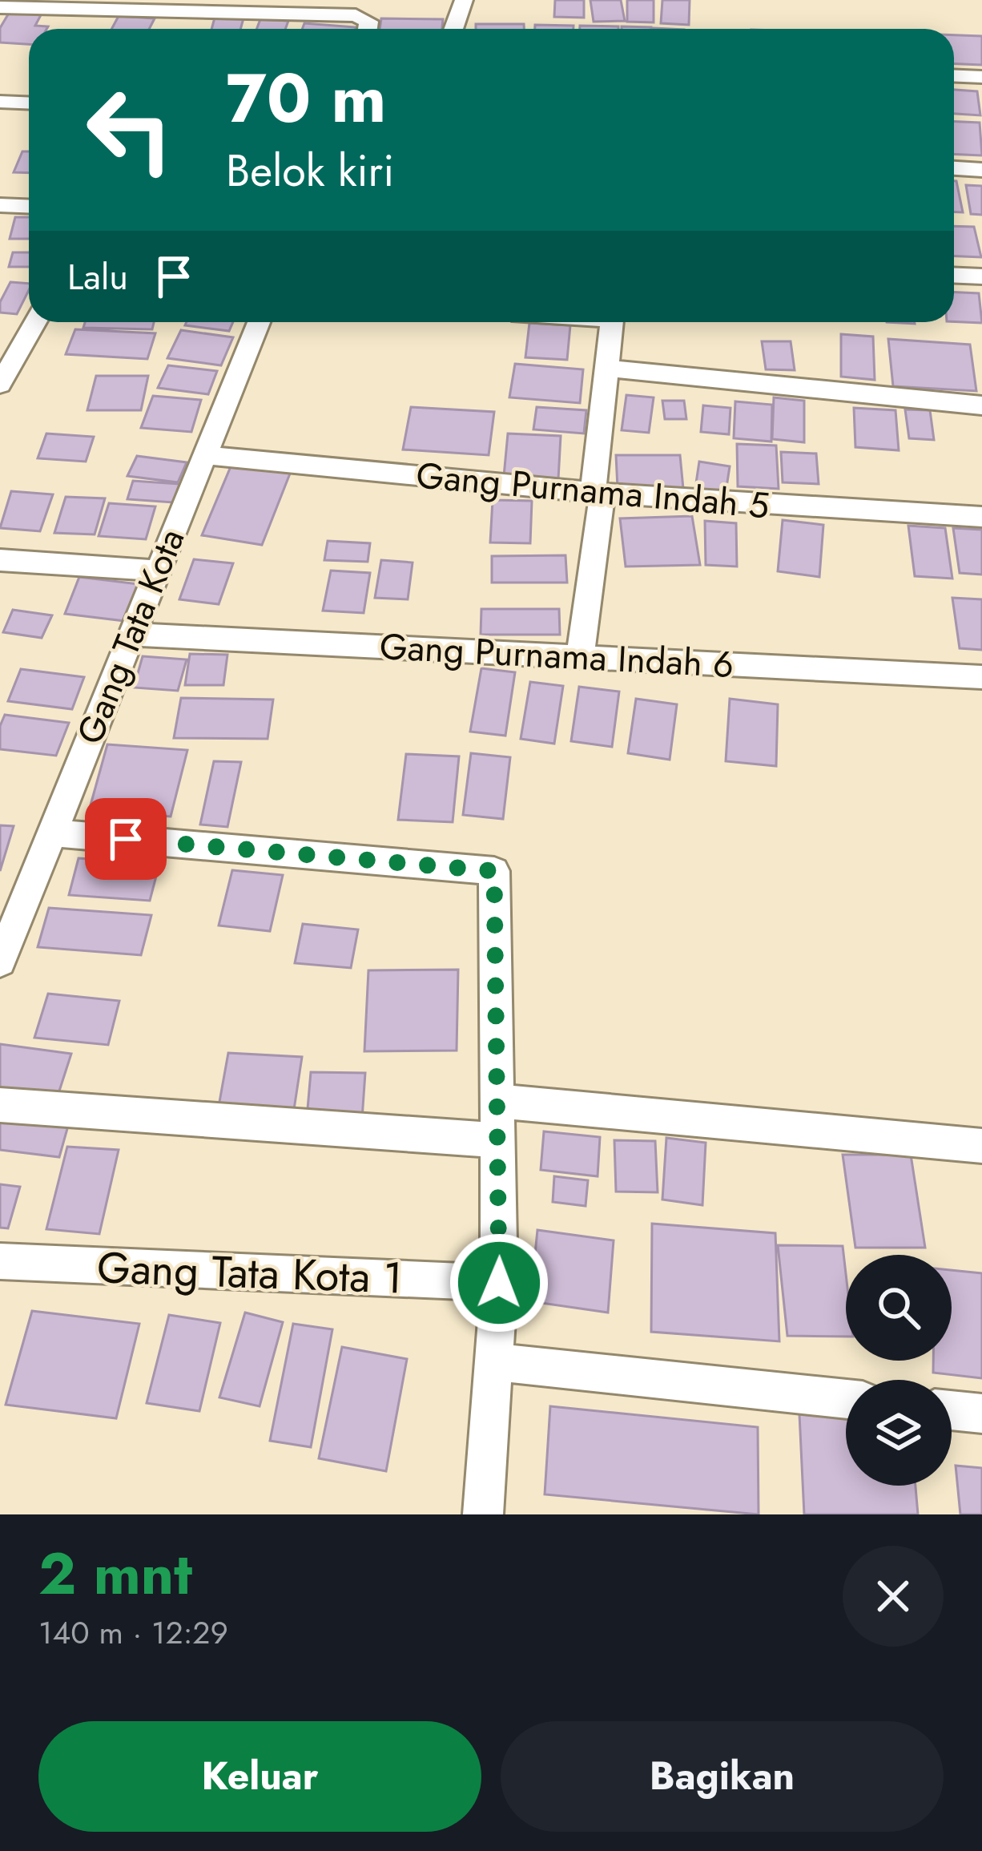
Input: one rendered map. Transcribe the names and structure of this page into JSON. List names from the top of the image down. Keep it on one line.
{"streets":{"street":["Gang Purnama Indah 5","Gang Tata Kota","Gang Purnama Indah 6","Gang Tata Kota 1"]},"crossings":[["Gang Purnama Indah 5","Gang Tata Kota"],["Gang Tata Kota","Gang Purnama Indah 6"]],"page":{"turn":["70 m","Belok kiri"],"then":"Lalu","heading":["2 mnt","140 m · 12:29"],"buttons":["Keluar","Bagikan"]}}
